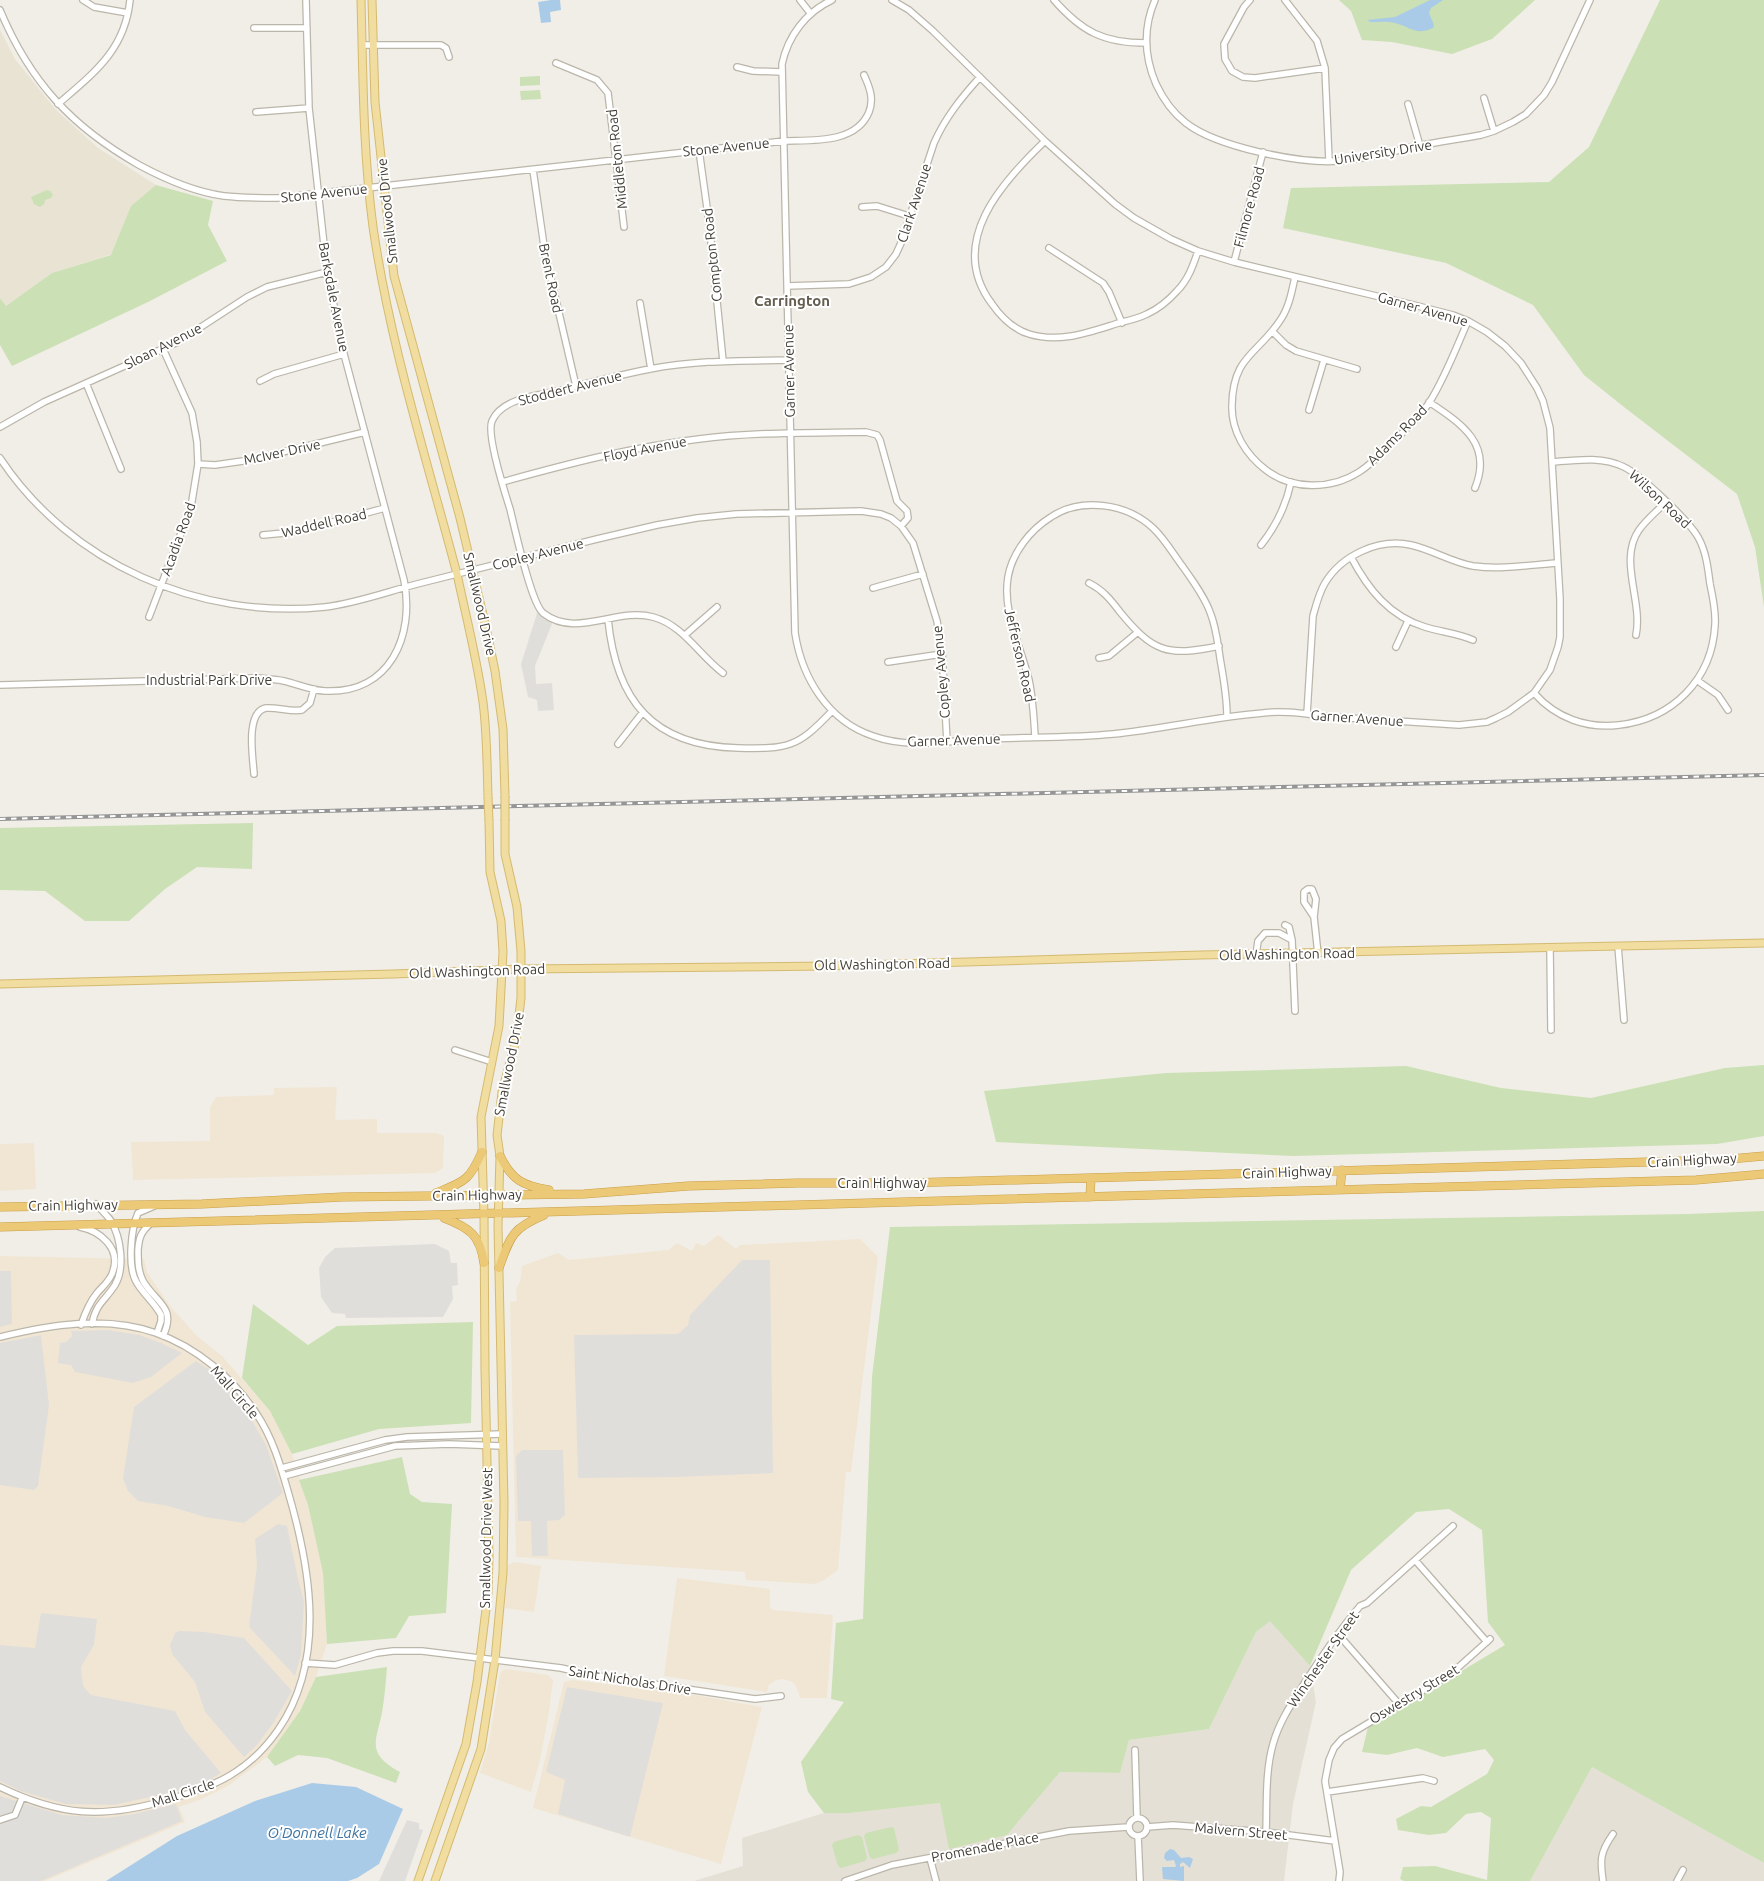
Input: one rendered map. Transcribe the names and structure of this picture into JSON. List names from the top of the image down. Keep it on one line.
{"streets":{"highway":["Crain Highway"],"main road":["Smallwood Drive","Old Washington Road","Smallwood Drive West"],"street":["Stone Avenue","University Drive","Middleton Road","Clark Avenue","Filmore Road","Compton Road","Brent Road","Barksdale Avenue","Garner Avenue","Sloan Avenue","Stoddert Avenue","Adams Road","Floyd Avenue","McIver Drive","Wilson Road","Waddell Road","Acadia Road","Copley Avenue","Jefferson Road","Industrial Park Drive","Mall Circle","Winchester Street","Saint Nicholas Drive","Oswestry Street","Malvern Street","Promenade Place"]},"crossings":[["Stone Avenue","Middleton Road"],["Stone Avenue","Smallwood Drive"],["Stone Avenue","Compton Road"],["Stone Avenue","Brent Road"],["Stone Avenue","Barksdale Avenue"],["Stone Avenue","Garner Avenue"],["University Drive","Filmore Road"],["Clark Avenue","Garner Avenue"],["Filmore Road","Garner Avenue"],["Smallwood Drive","Copley Avenue"],["Smallwood Drive","Old Washington Road"],["Smallwood Drive","Crain Highway"],["Smallwood Drive","Smallwood Drive West"],["Compton Road","Stoddert Avenue"],["Brent Road","Stoddert Avenue"],["Barksdale Avenue","Sloan Avenue"],["Barksdale Avenue","McIver Drive"],["Barksdale Avenue","Waddell Road"],["Barksdale Avenue","Copley Avenue"],["Barksdale Avenue","Industrial Park Drive"],["Garner Avenue","Stoddert Avenue"],["Garner Avenue","Adams Road"],["Garner Avenue","Floyd Avenue"],["Garner Avenue","Wilson Road"],["Garner Avenue","Copley Avenue"],["Garner Avenue","Jefferson Road"],["Sloan Avenue","Acadia Road"],["Stoddert Avenue","Floyd Avenue"],["Stoddert Avenue","Copley Avenue"],["Floyd Avenue","Copley Avenue"],["McIver Drive","Acadia Road"],["Acadia Road","Copley Avenue"],["Copley Avenue","Industrial Park Drive"],["Crain Highway","Smallwood Drive West"],["Smallwood Drive West","Saint Nicholas Drive"],["Winchester Street","Oswestry Street"],["Winchester Street","Malvern Street"],["Malvern Street","Promenade Place"]],"districts":["Carrington"],"water":["O'Donnell Lake"]}
